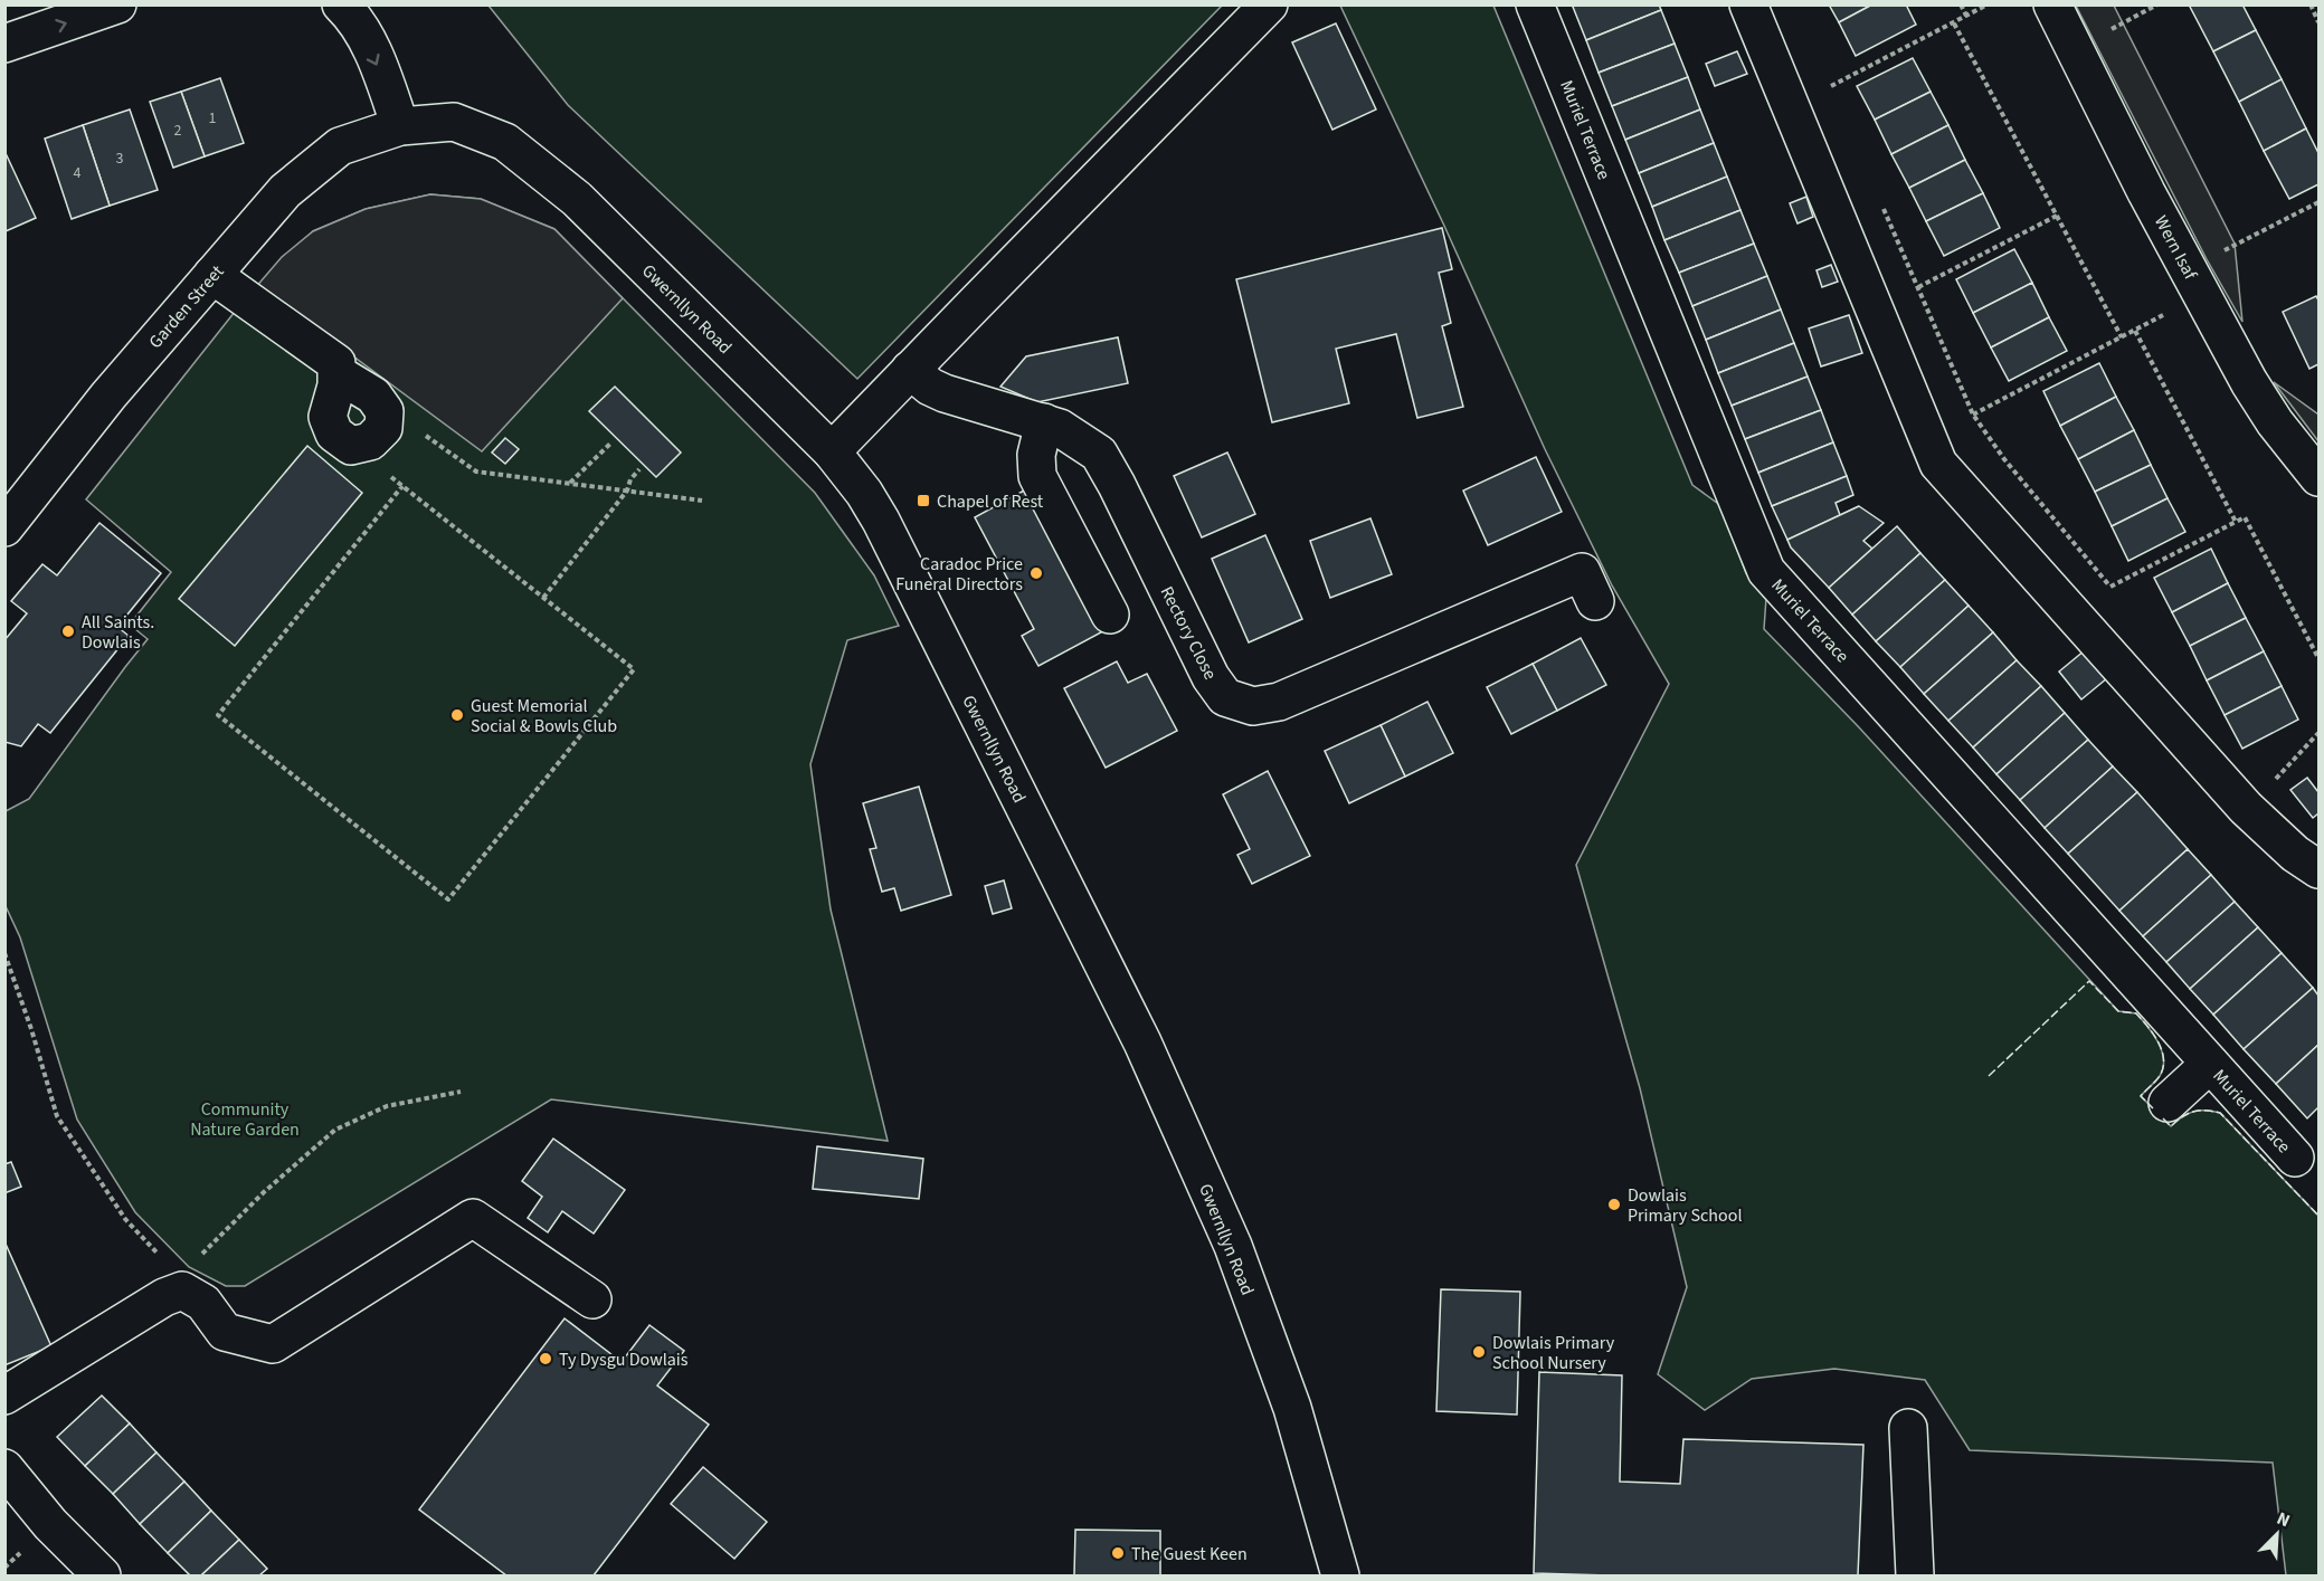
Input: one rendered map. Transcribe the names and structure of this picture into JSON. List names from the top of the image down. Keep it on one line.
{"streets":{"street":["Muriel Terrace","Wern Isaf","Garden Street","Gwernllyn Road","Rectory Close"]},"crossings":[["Garden Street","Gwernllyn Road"]],"parks":["Community Nature Garden"],"places":{"transit":["Chapel of Rest"],"other":["Caradoc Price Funeral Directors","All Saints. Dowlais","Guest Memorial Social & Bowls Club","Dowlais Primary School","Dowlais Primary School Nursery","Ty Dysgu Dowlais","The Guest Keen"]},"house_numbers":["1","2","3","4"],"north":"top right"}
